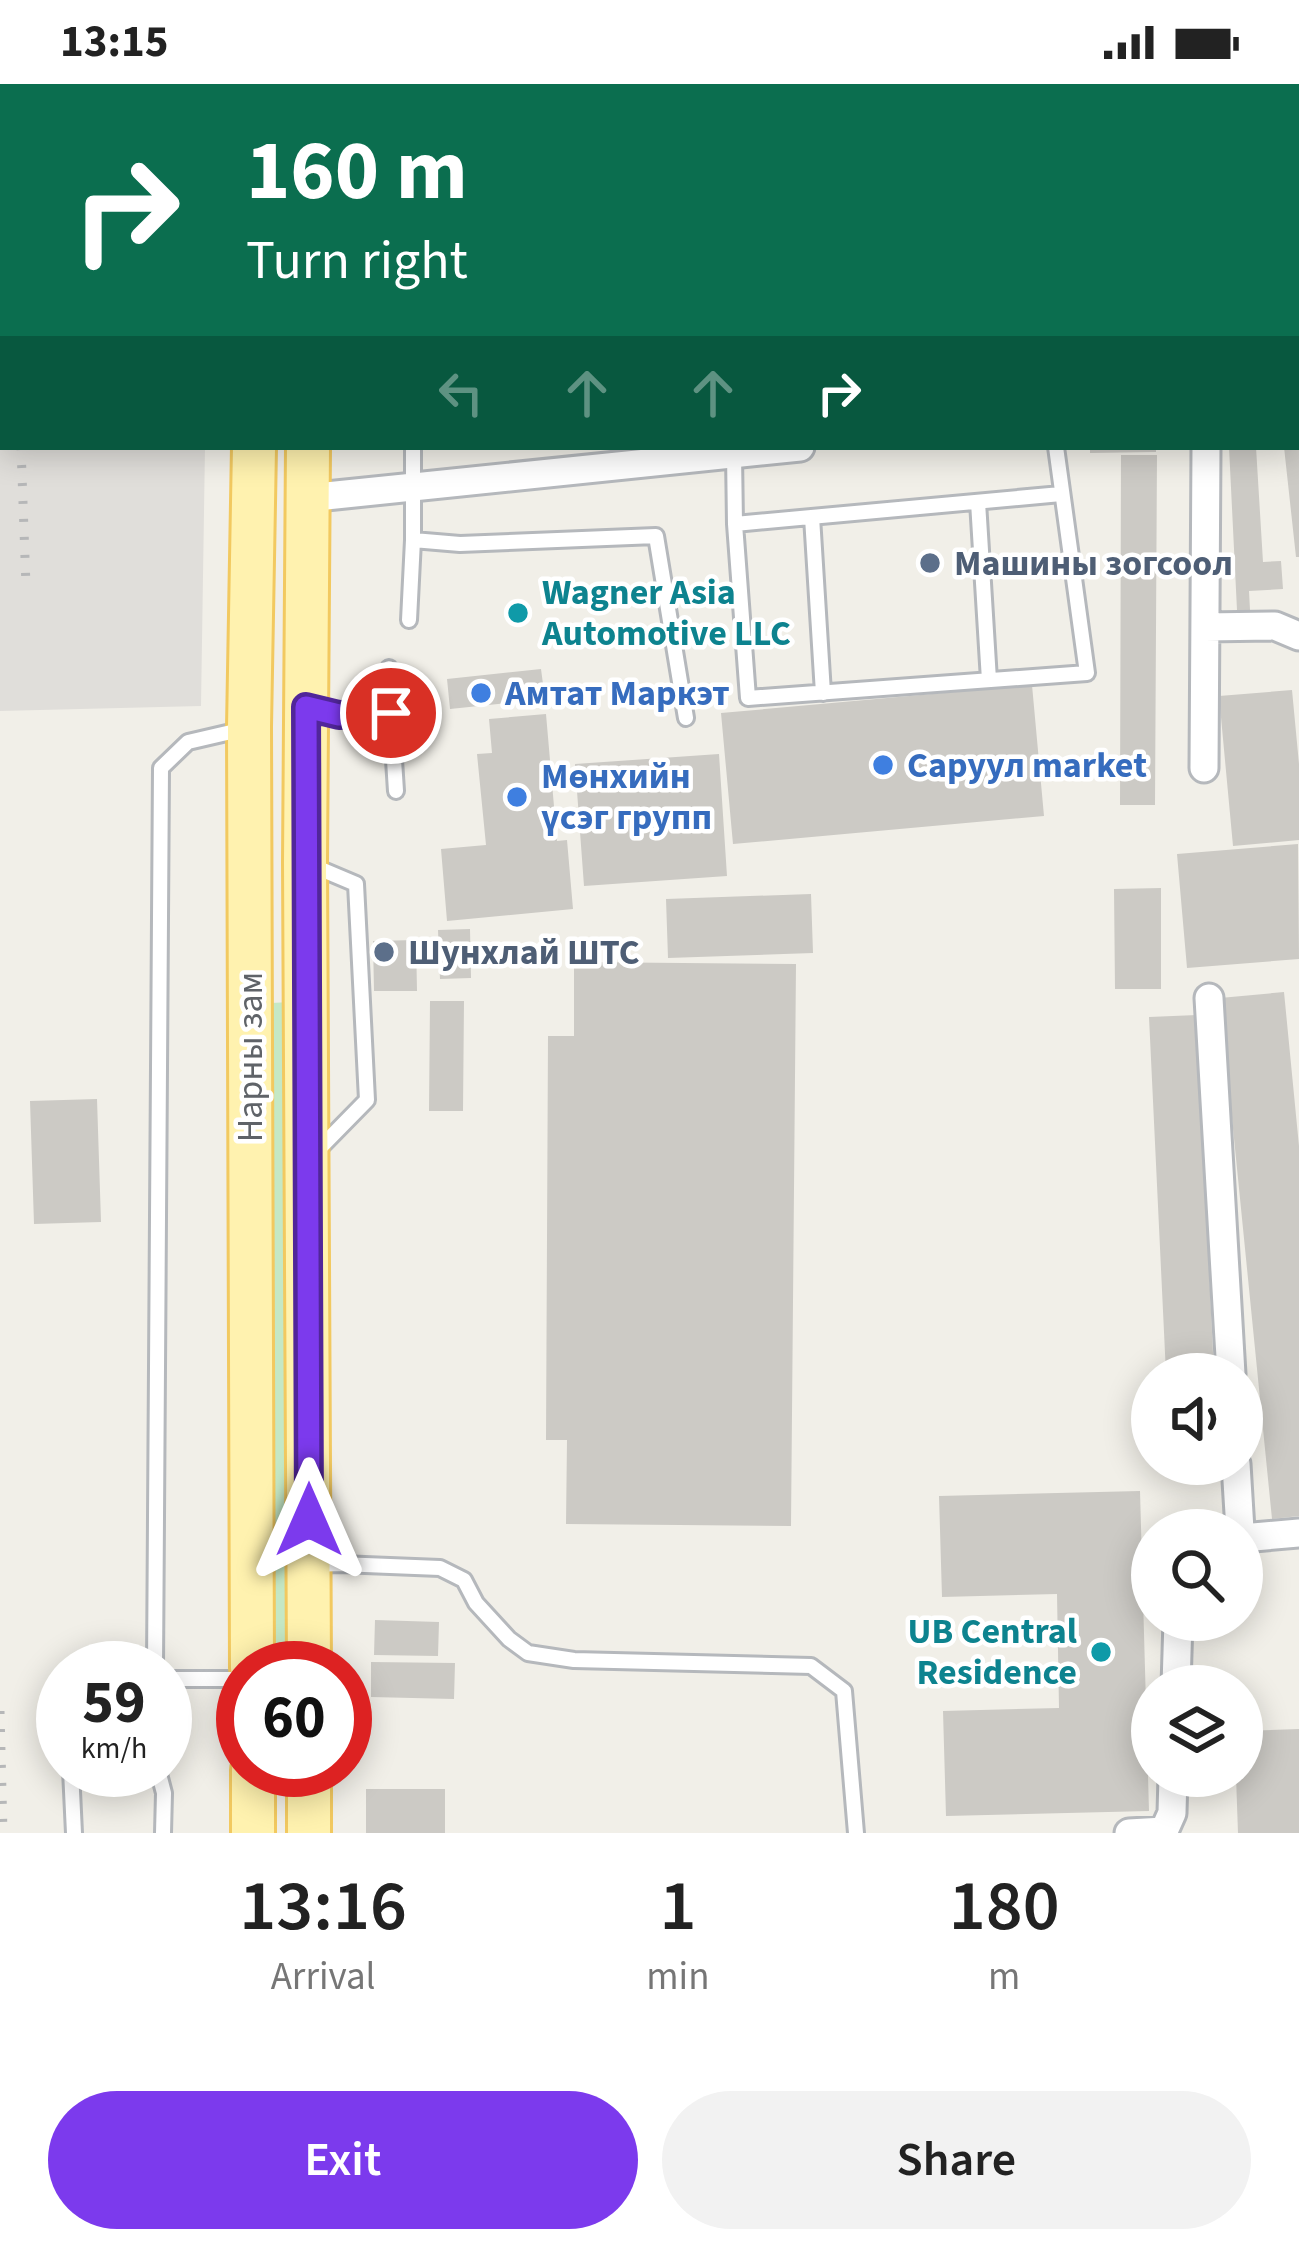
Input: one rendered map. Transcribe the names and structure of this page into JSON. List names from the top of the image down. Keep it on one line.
{"streets":{"main road":["Нарны зам"]},"places":["Машины зогсоол","Wagner Asia Automotive LLC","Амтат Маркэт","Саруул market","Мөнхийн үсэг групп","Шунхлай ШТС","UB Central Residence"],"page":{"status":"13:15","turn":["160 m","Turn right"],"speed":"59 km/h","limit":"60","eta":["13:16","Arrival","1","min","180","m"],"buttons":["Exit","Share"]}}
